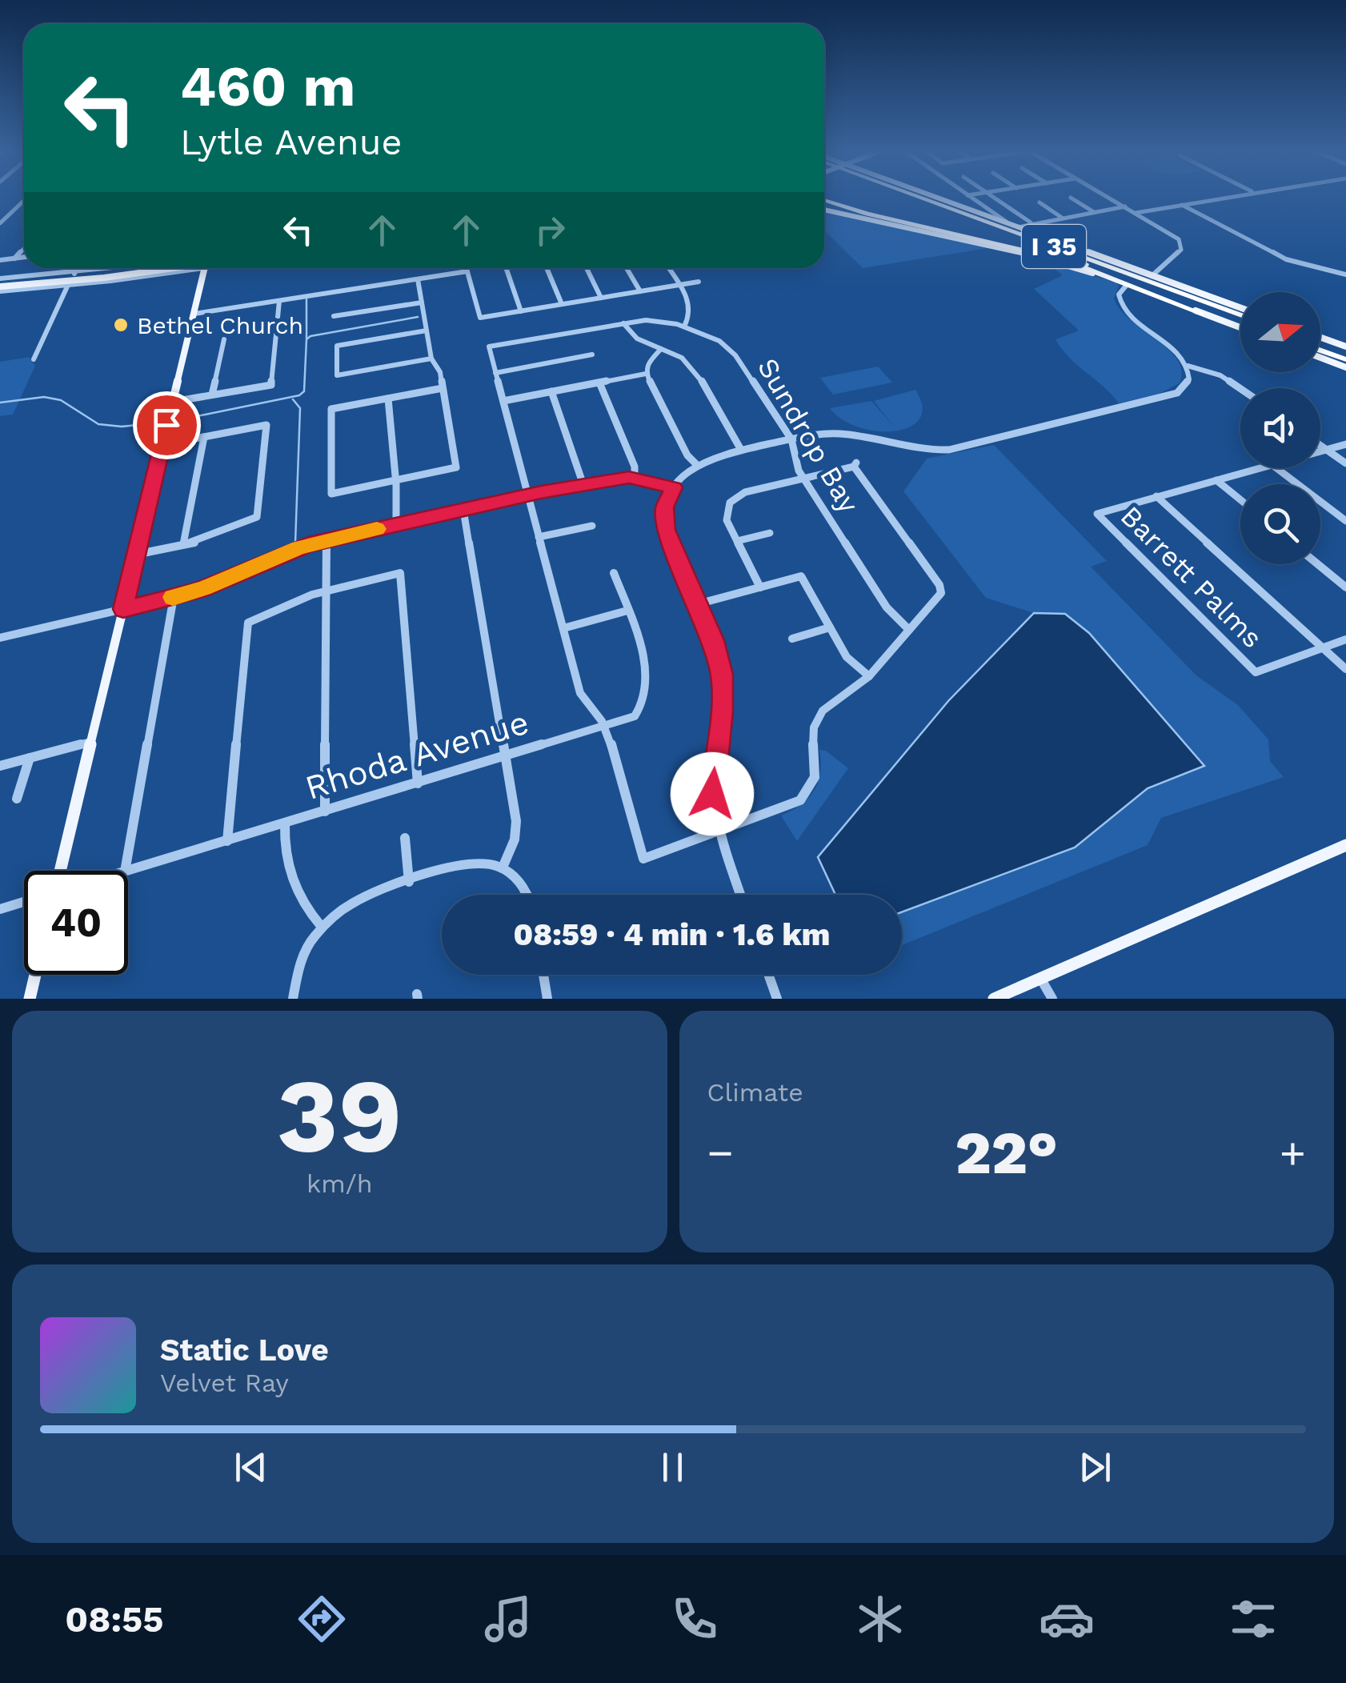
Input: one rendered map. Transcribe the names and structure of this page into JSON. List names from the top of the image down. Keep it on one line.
{"streets":{"highway":["I 35"],"street":["Sundrop Bay","Barrett Palms","Rhoda Avenue"]},"places":["Bethel Church"],"north":"right","page":{"turn":["460 m","Lytle Avenue"],"limit":"40","trip":"08:59 · 4 min · 1.6 km","tile":[["39","km/h"],"Climate"],"heat":["−","22°","+"],"song":["Static Love","Velvet Ray"],"tabs":"08:55"}}
